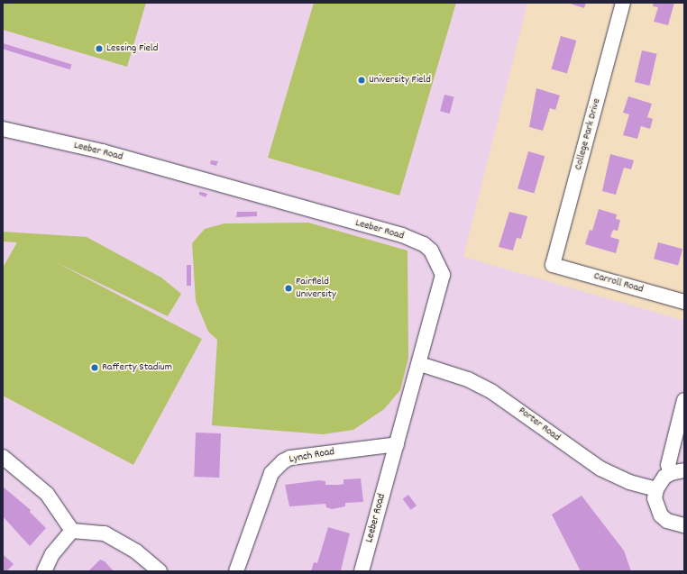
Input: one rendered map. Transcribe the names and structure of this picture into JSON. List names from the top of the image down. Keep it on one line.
{"streets":{"street":["College Park Drive","Leeber Road","Carroll Road","Porter Road","Lynch Road"]},"crossings":[["College Park Drive","Carroll Road"],["Leeber Road","Porter Road"],["Leeber Road","Lynch Road"]],"places":["Lessing Field","University Field","Fairfield University","Rafferty Stadium"]}
